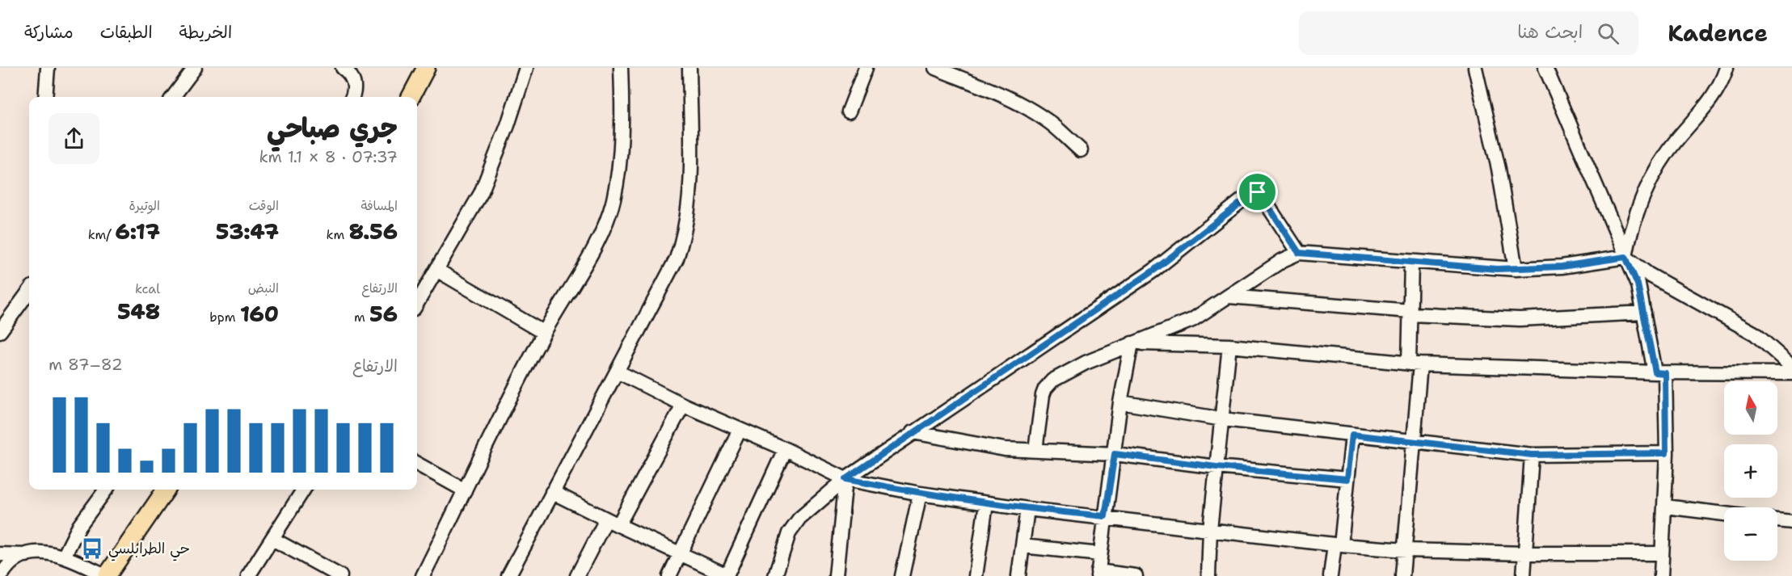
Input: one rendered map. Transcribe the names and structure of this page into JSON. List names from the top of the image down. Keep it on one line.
{"places":{"bus stop":["حي الطرابلسي"]},"north":"top","page":{"header":"Kadence","search":"ابحث هنا","nav":["الخريطة","الطبقات","مشاركة"],"heading":["جري صباحي","07:37 · 8 × 1.1 km"],"stats":[["المسافة","8.56 km"],["الوقت","53:47"],["الوتيرة","6:17 /km"],["الارتفاع","56 m"],["النبض","160 bpm"],["kcal","548"]],"chart":["الارتفاع","82–87 m"],"map_buttons":["+","−"]}}
